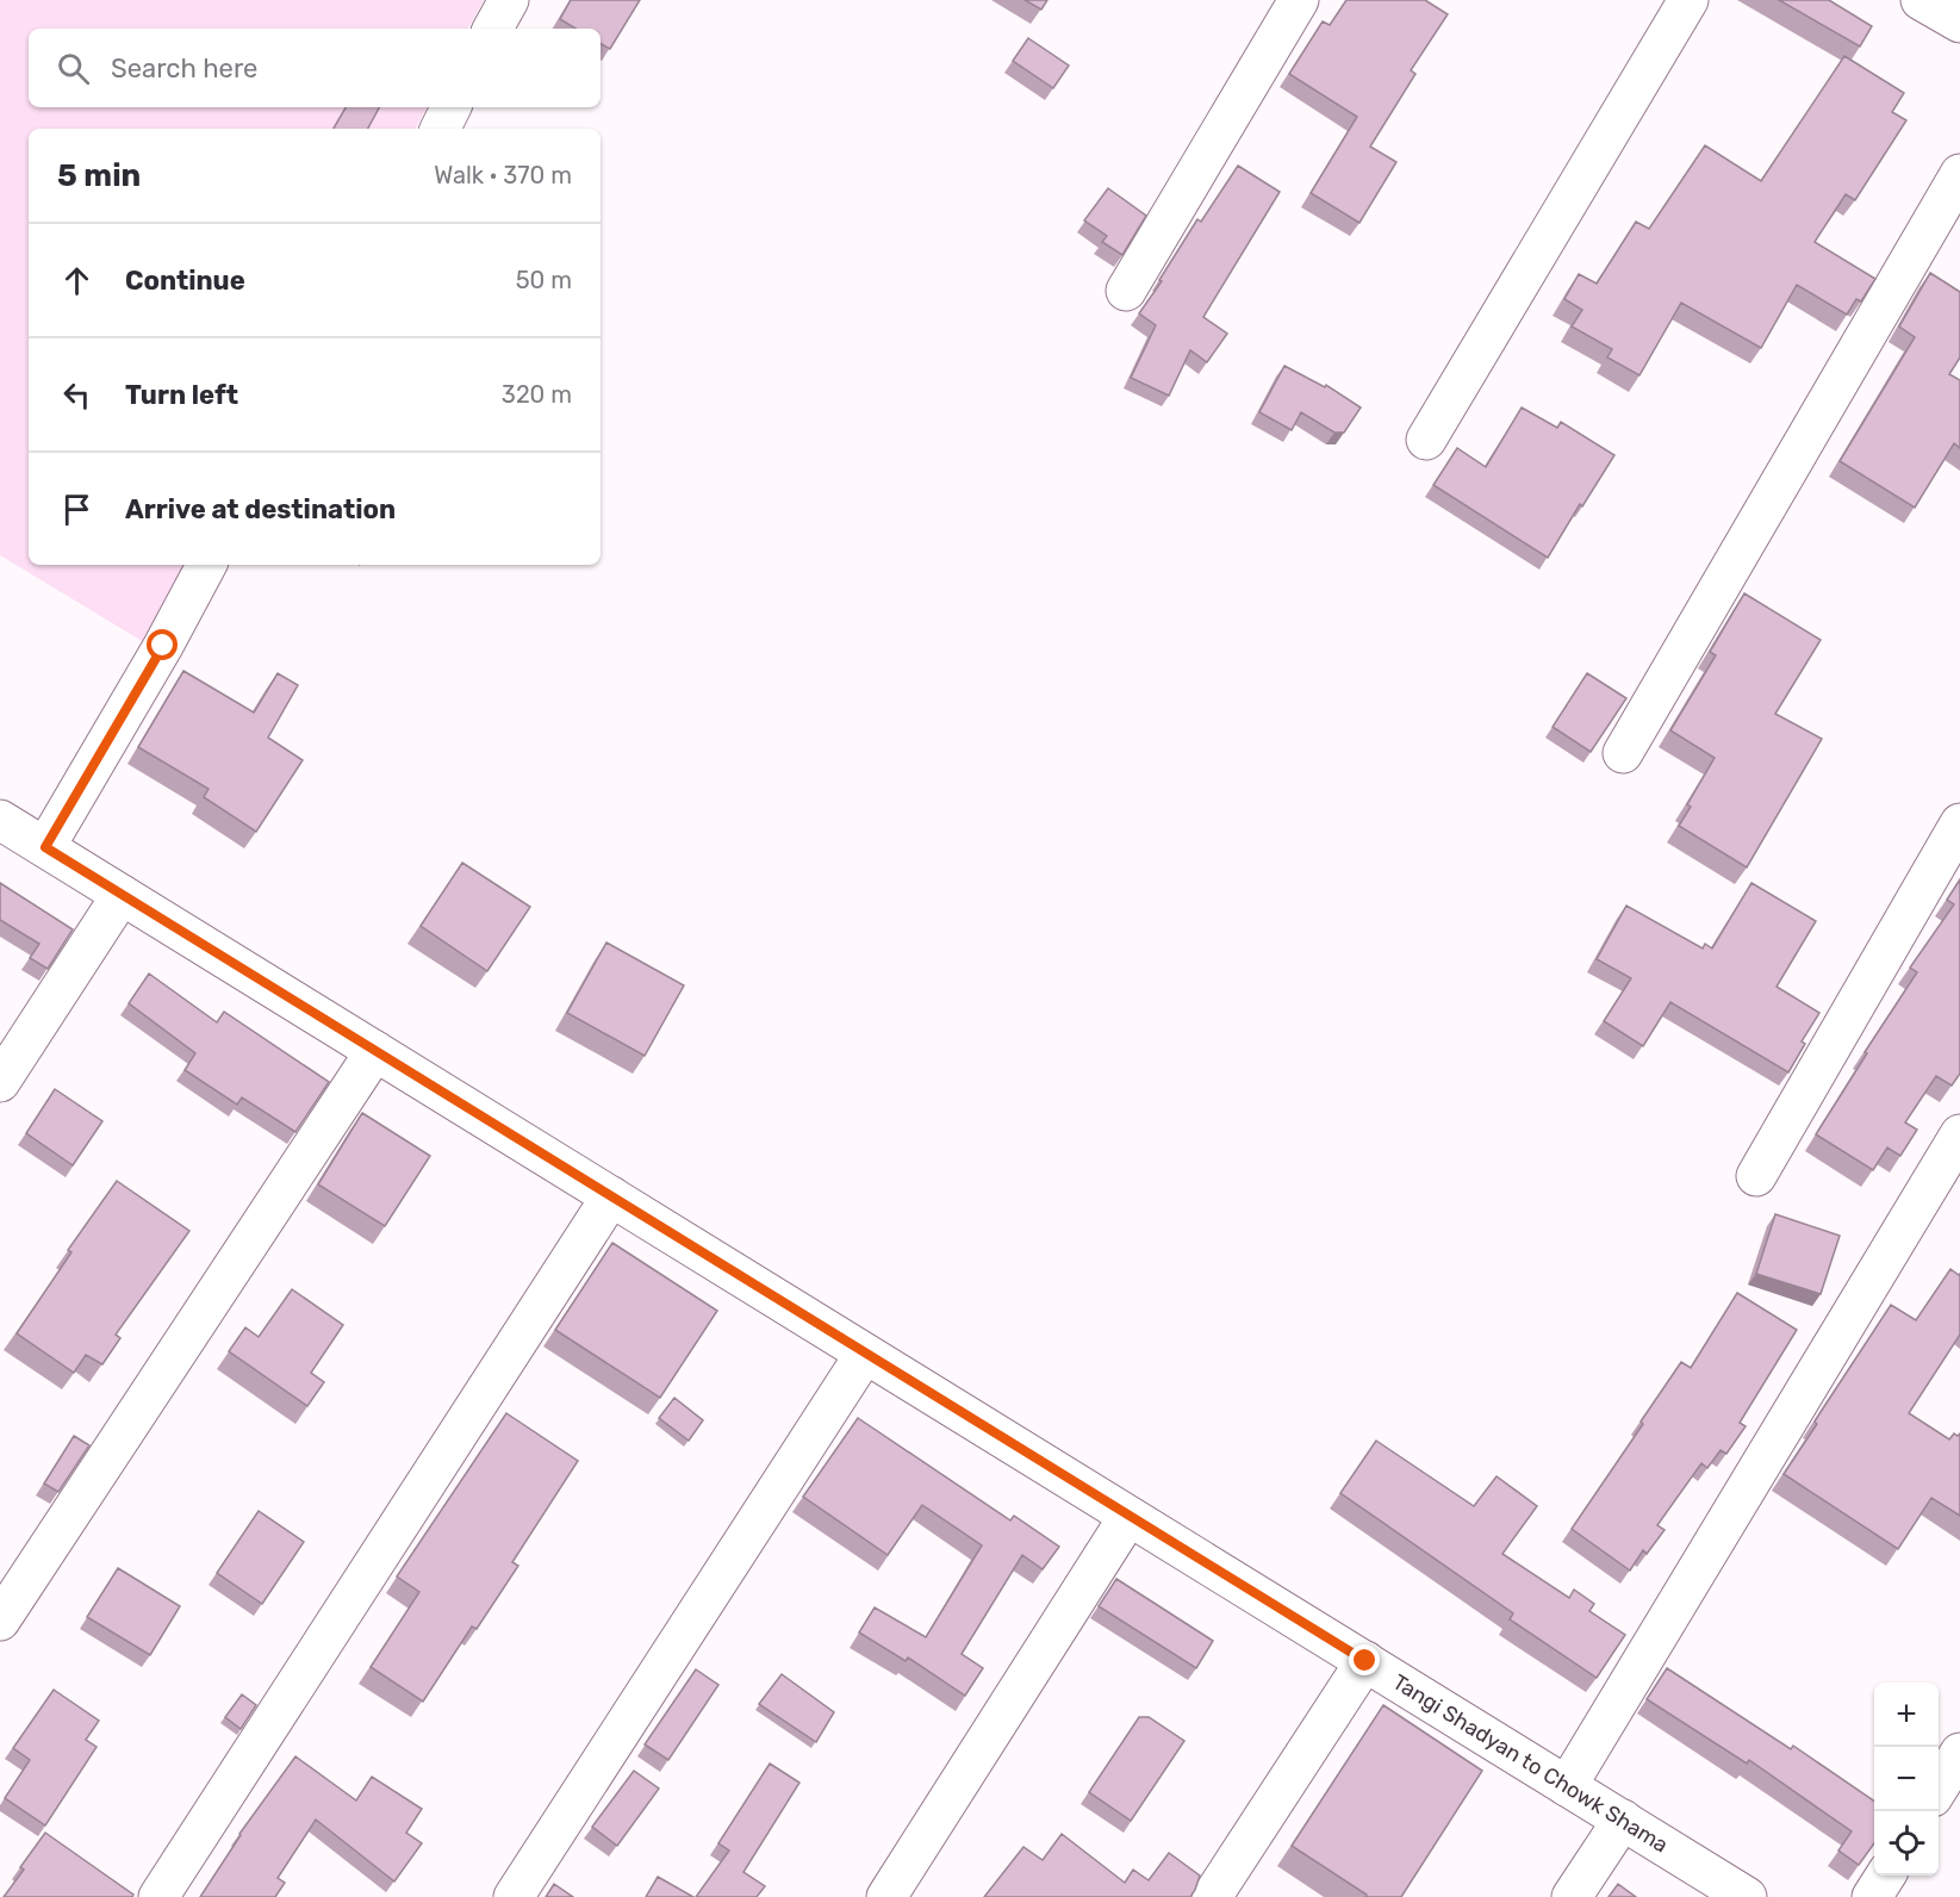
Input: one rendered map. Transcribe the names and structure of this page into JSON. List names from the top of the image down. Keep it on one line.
{"streets":{"street":["Tangi Shadyan to Chowk Shama"]},"page":{"search":"Search here","heading":["5 min","Walk · 370 m"],"list":[["Continue","50 m"],["Turn left","320 m"],"Arrive at destination"],"map_buttons":["+","−"]}}
